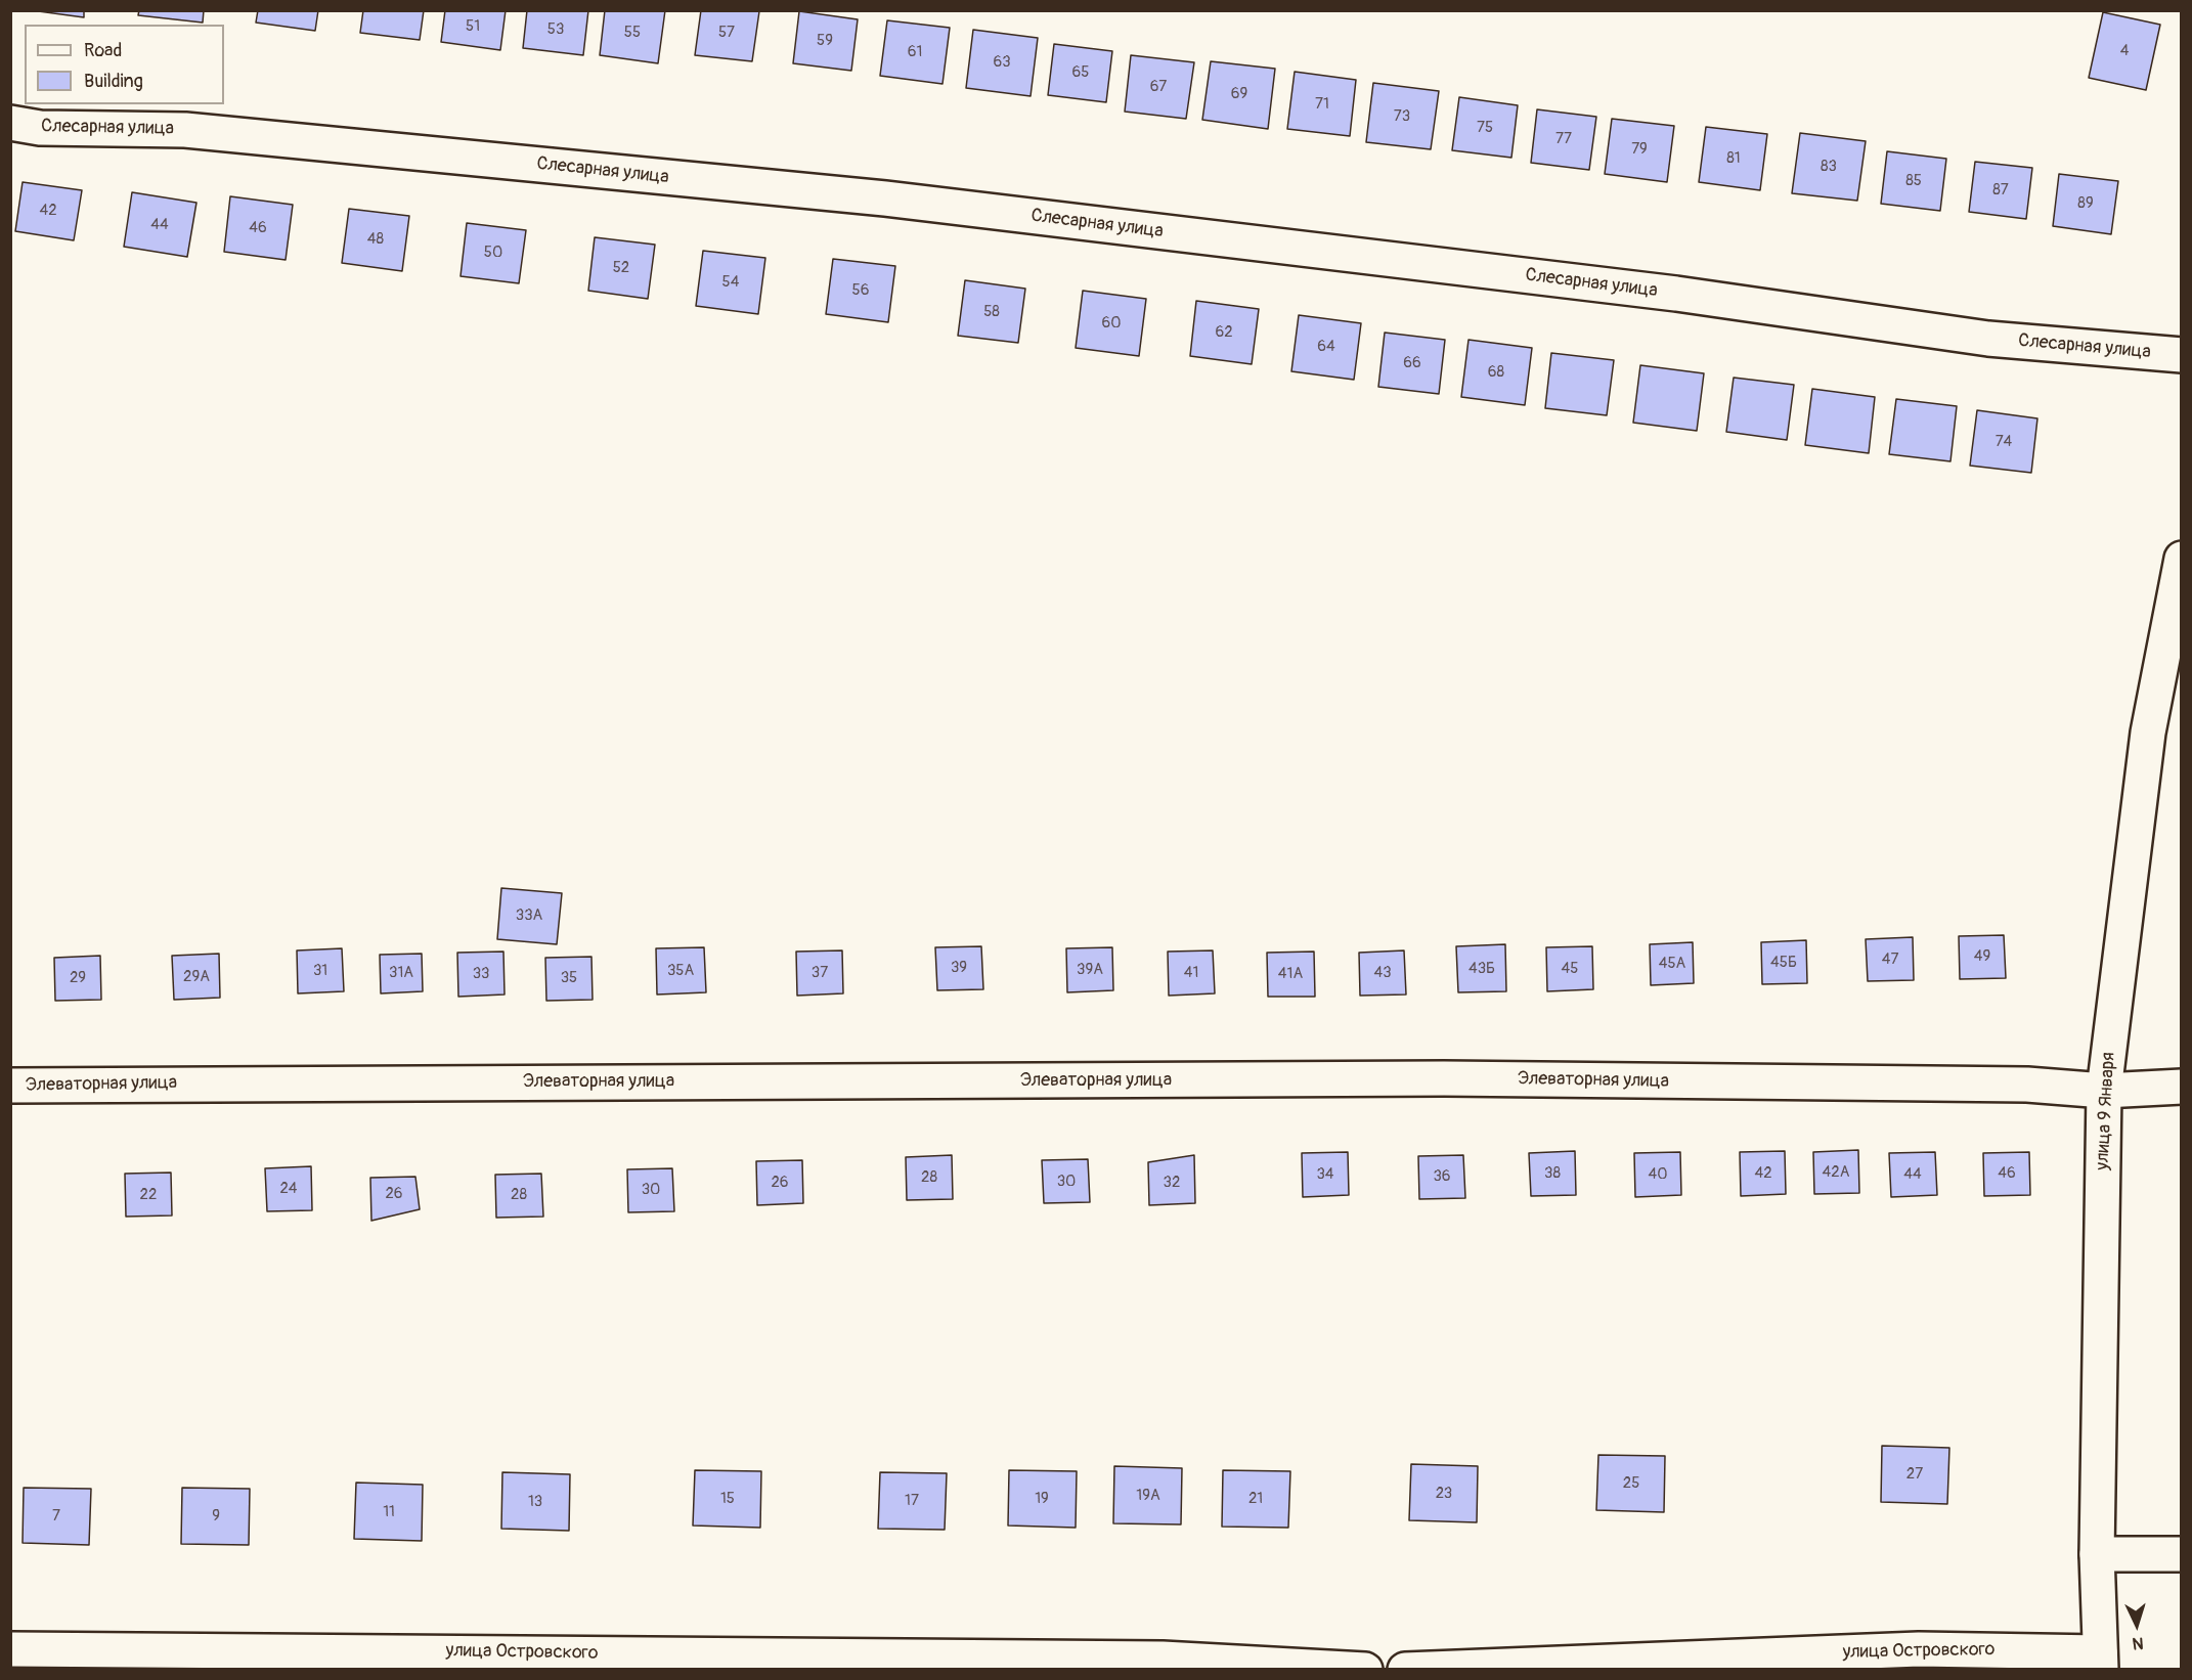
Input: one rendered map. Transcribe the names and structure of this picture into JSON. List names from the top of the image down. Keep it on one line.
{"streets":{"street":["Слесарная улица","Элеваторная улица","улица 9 Января","улица Островского"]},"crossings":[["Элеваторная улица","улица 9 Января"],["улица 9 Января","улица Островского"]],"house_numbers":["51","53","55","57","59","4","61","63","65","67","69","71","73","75","77","79","81","83","85","87","89","42","44","46","48","50","52","54","56","58","60","62","64","66","68","74","33А","49","47","45Б","45А","39","43Б","45","39А","31","35А","31А","37","41","43","33","41А","29А","29","35","42А","38","42","46","34","40","44","36","28","30","26","32","24","30","26","22","28","27","25","23","19А","15","19","21","17","13","11","7","9"],"legend":["Road","Building"],"north":"bottom"}
